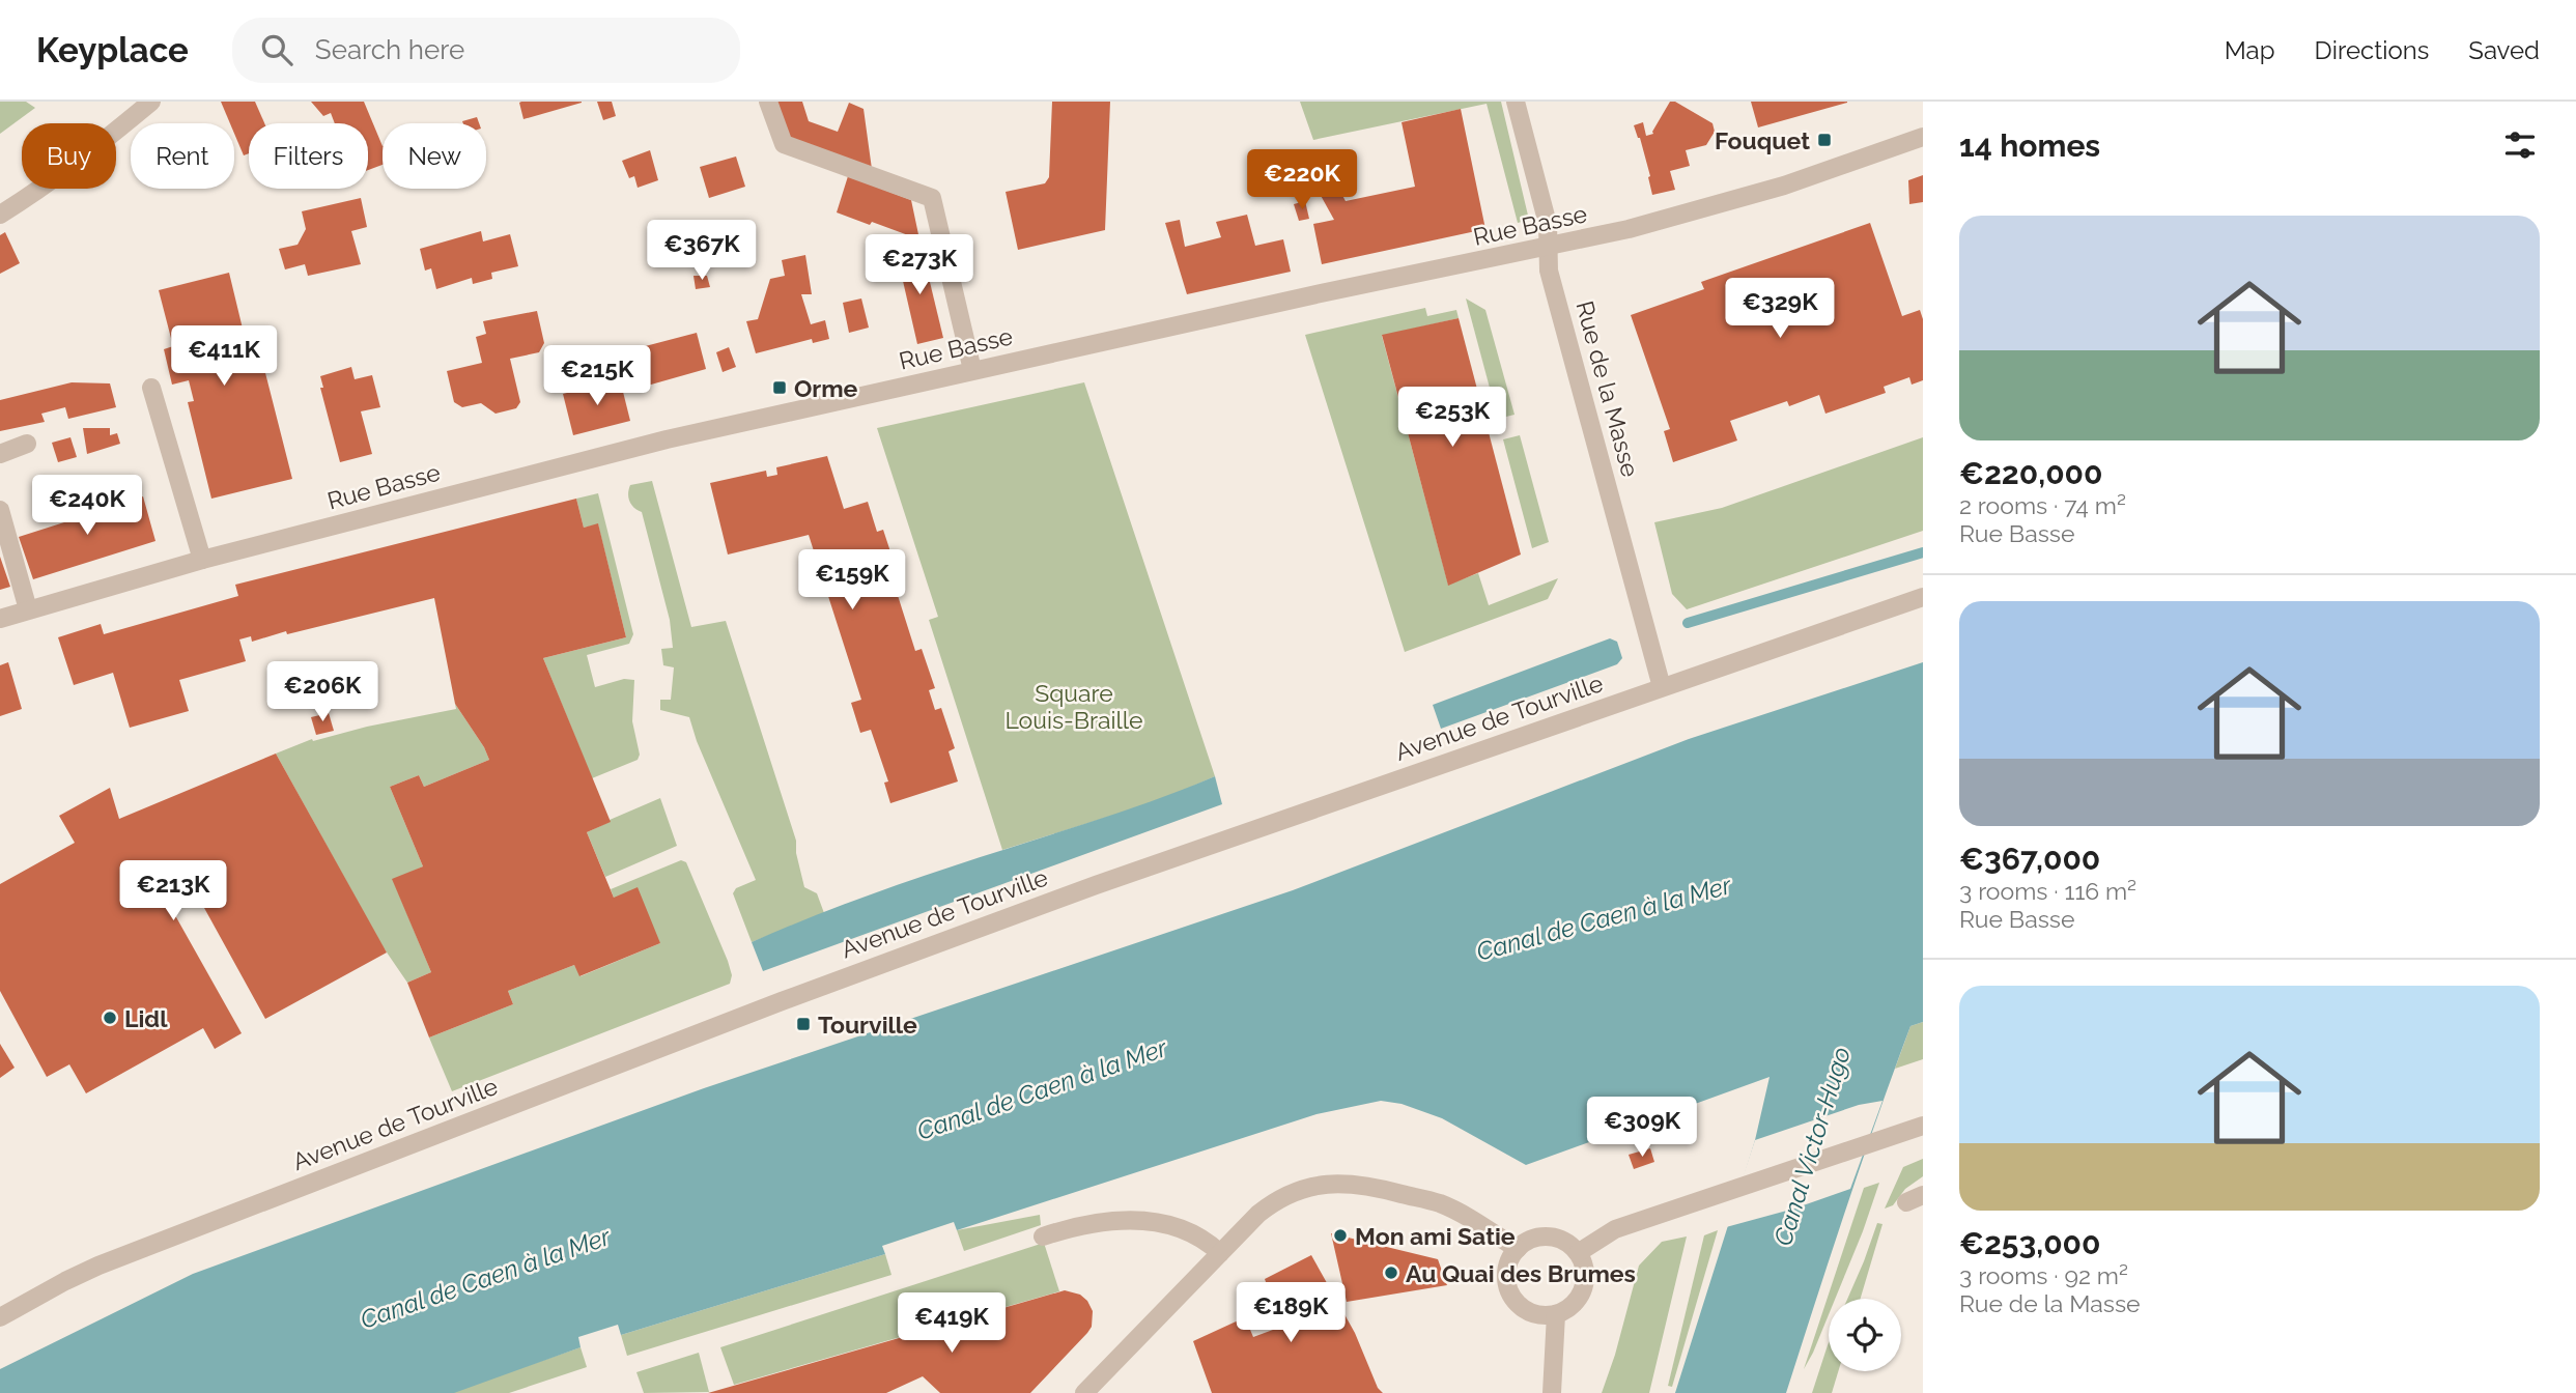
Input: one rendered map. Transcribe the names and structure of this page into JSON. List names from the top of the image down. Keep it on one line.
{"streets":{"street":["Rue Basse","Rue de la Masse","Avenue de Tourville"]},"crossings":[["Rue Basse","Rue de la Masse"],["Rue de la Masse","Avenue de Tourville"]],"water":["Canal de Caen à la Mer","Canal Victor-Hugo"],"parks":["Square Louis-Braille"],"places":{"transit":["Fouquet","Orme","Tourville"],"other":["Lidl","Mon ami Satie","Au Quai des Brumes"]},"page":{"header":"Keyplace","search":"Search here","nav":["Map","Directions","Saved"],"heading":"14 homes","chip":["Buy","Rent","Filters","New"],"price":["€220K","€367K","€273K","€329K","€411K","€215K","€253K","€240K","€159K","€206K","€213K","€309K","€189K","€419K"],"list":[{"name":"€220,000","note":"2 rooms · 74 m² · Rue Basse"},{"name":"€367,000","note":"3 rooms · 116 m² · Rue Basse"},{"name":"€253,000","note":"3 rooms · 92 m² · Rue de la Masse"}]}}
